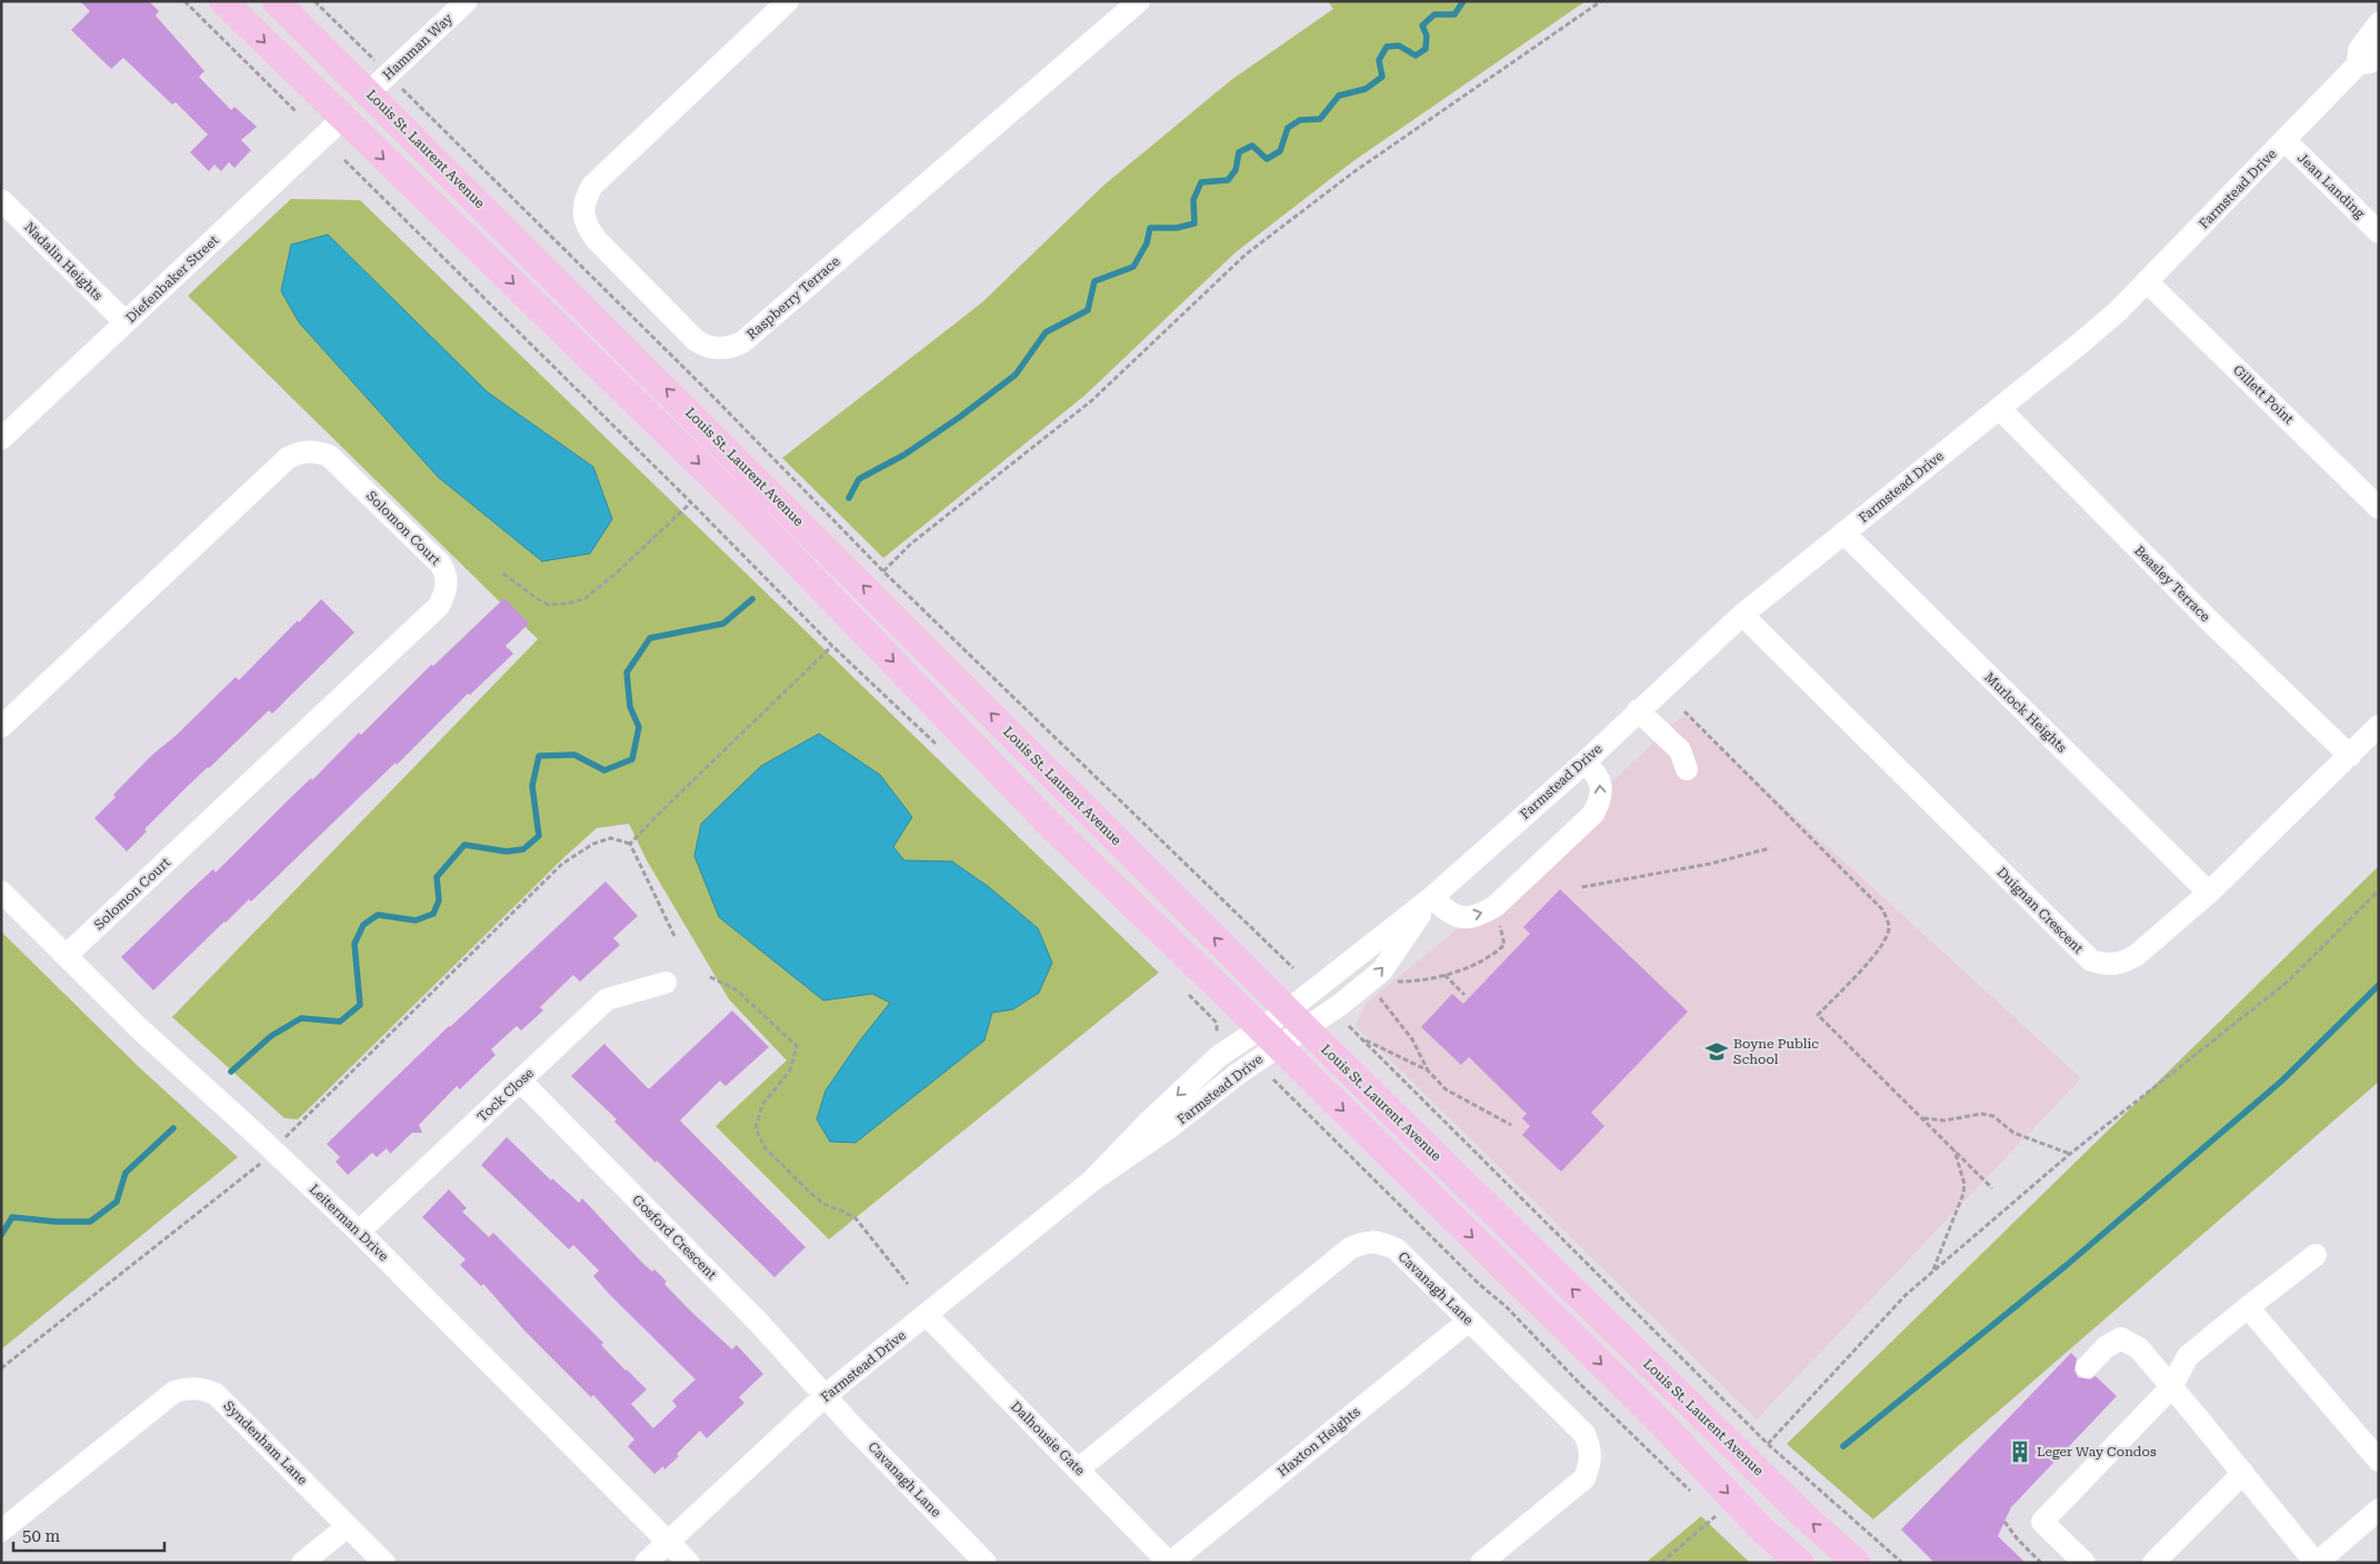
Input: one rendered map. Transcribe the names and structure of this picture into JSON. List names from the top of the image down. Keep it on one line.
{"streets":{"main road":["Louis St. Laurent Avenue"],"street":["Hamman Way","Jean Landing","Farmstead Drive","Nadalin Heights","Diefenbaker Street","Raspberry Terrace","Gillett Point","Solomon Court","Beasley Terrace","Murlock Heights","Duignan Crescent","Tock Close","Leiterman Drive","Gosford Crescent","Cavanagh Lane","Dalhousie Gate","Haxton Heights","Syndenham Lane"]},"crossings":[["Hamman Way","Louis St. Laurent Avenue"],["Louis St. Laurent Avenue","Farmstead Drive"],["Jean Landing","Farmstead Drive"],["Farmstead Drive","Gillett Point"],["Farmstead Drive","Beasley Terrace"],["Farmstead Drive","Murlock Heights"],["Farmstead Drive","Duignan Crescent"],["Farmstead Drive","Leiterman Drive"],["Farmstead Drive","Gosford Crescent"],["Farmstead Drive","Cavanagh Lane"],["Farmstead Drive","Dalhousie Gate"],["Nadalin Heights","Diefenbaker Street"],["Solomon Court","Leiterman Drive"],["Beasley Terrace","Duignan Crescent"],["Murlock Heights","Duignan Crescent"],["Tock Close","Leiterman Drive"],["Tock Close","Gosford Crescent"],["Gosford Crescent","Cavanagh Lane"],["Cavanagh Lane","Dalhousie Gate"],["Cavanagh Lane","Haxton Heights"],["Dalhousie Gate","Haxton Heights"]],"places":{"school or university":["Boyne Public School"],"building":["Leger Way Condos"]},"scale_bar":"50 m"}
